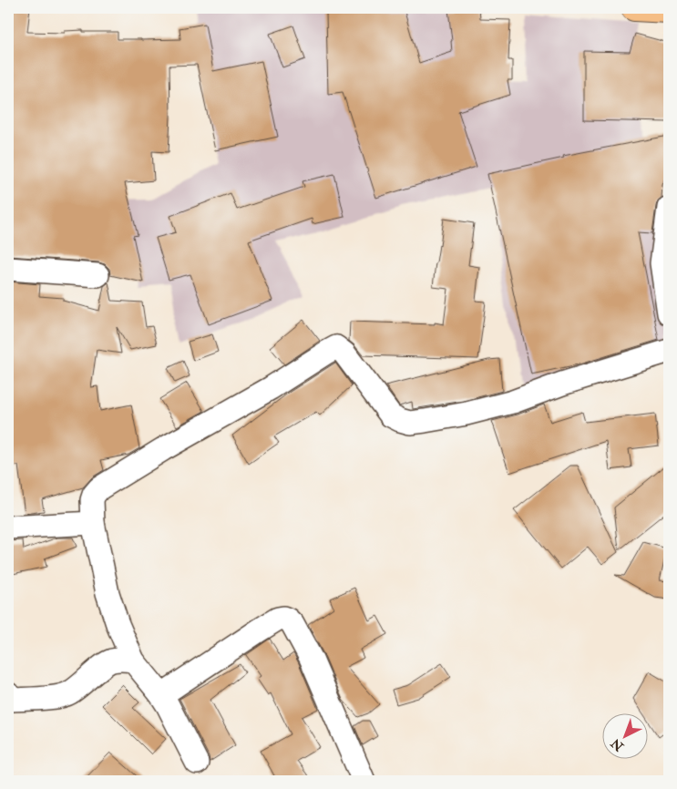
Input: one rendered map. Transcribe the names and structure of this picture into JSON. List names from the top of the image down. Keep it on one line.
{"north":"bottom left"}
